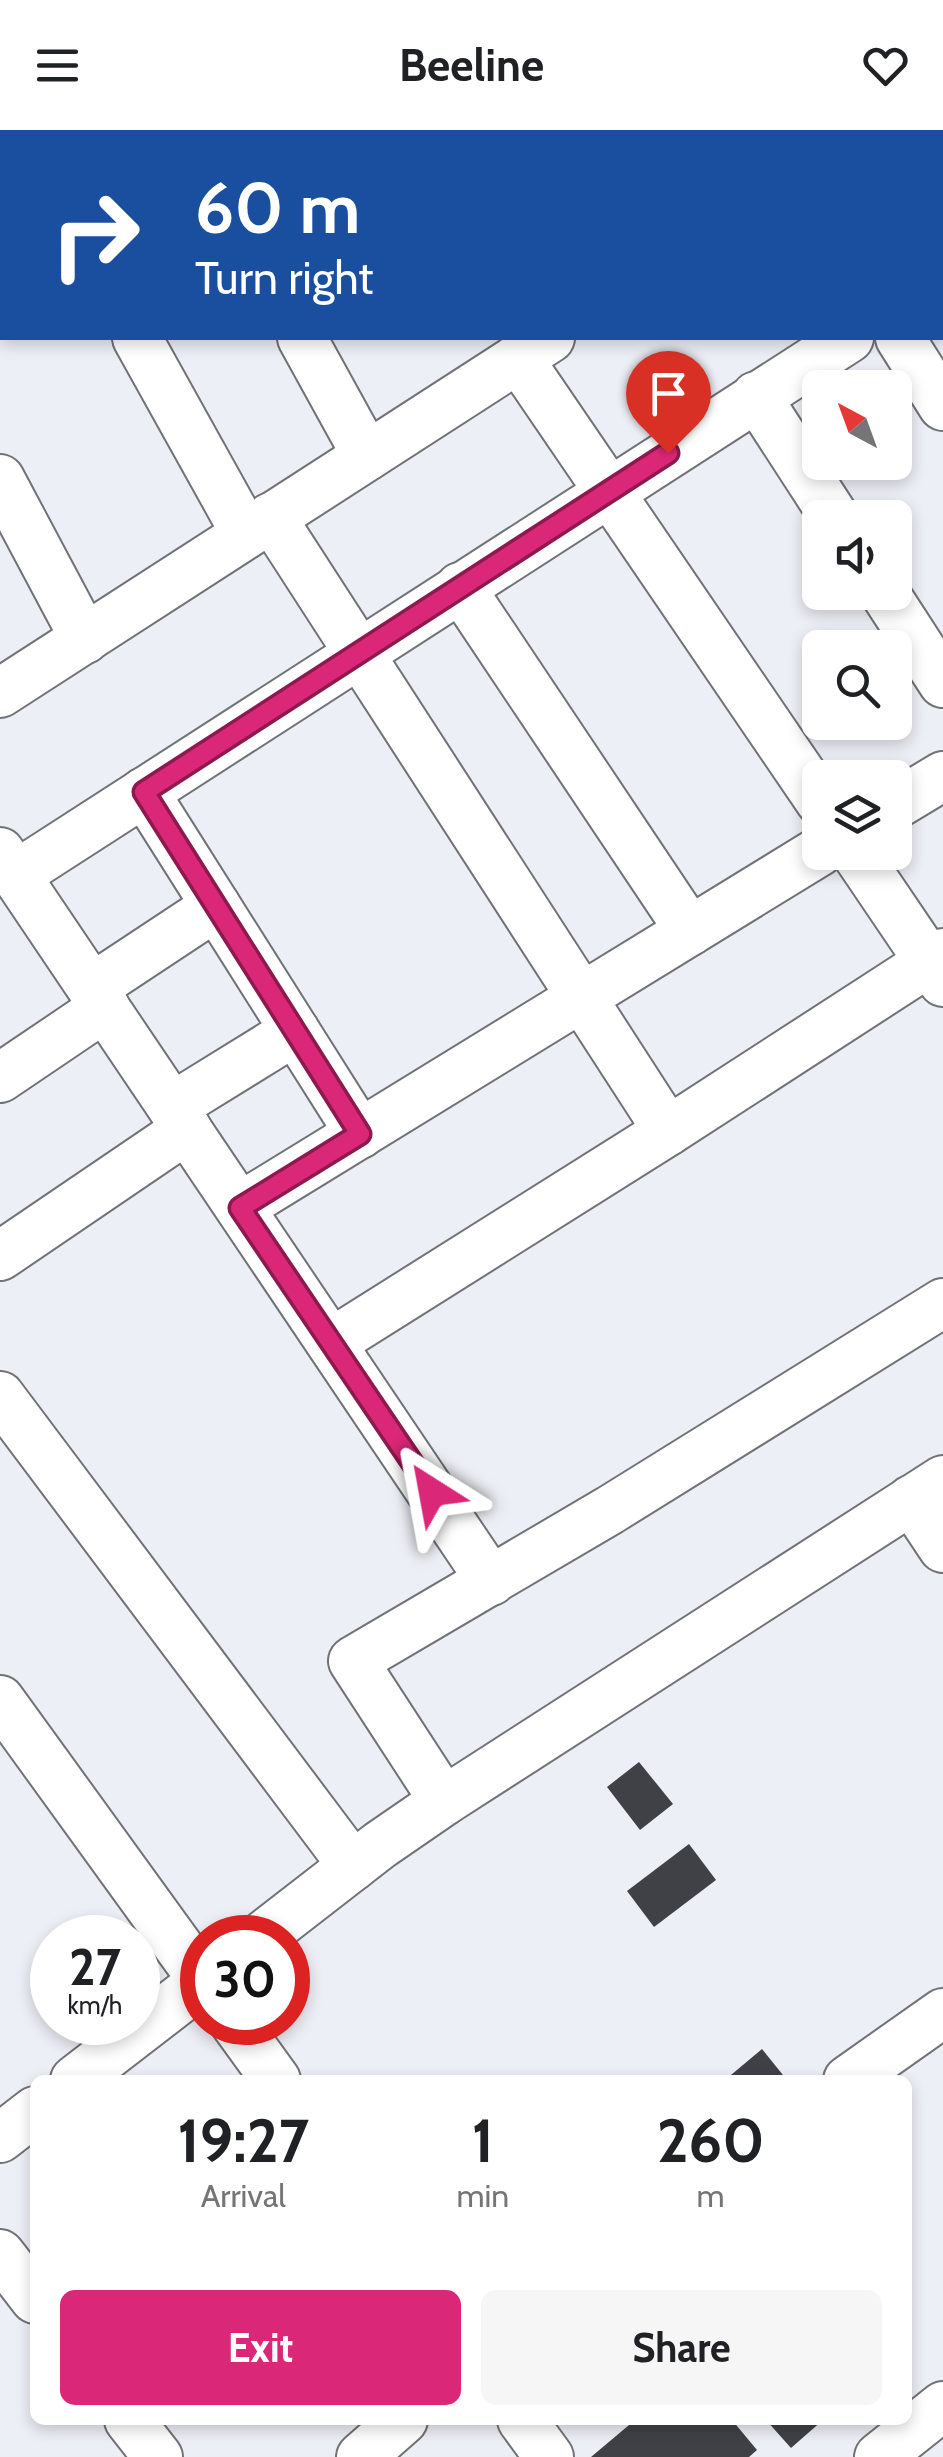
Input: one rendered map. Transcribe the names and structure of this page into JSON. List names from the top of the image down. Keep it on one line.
{"north":"top left","page":{"header":"Beeline","turn":["60 m","Turn right"],"speed":"27 km/h","limit":"30","eta":["19:27","Arrival","1","min","260","m"],"buttons":["Exit","Share"]}}
